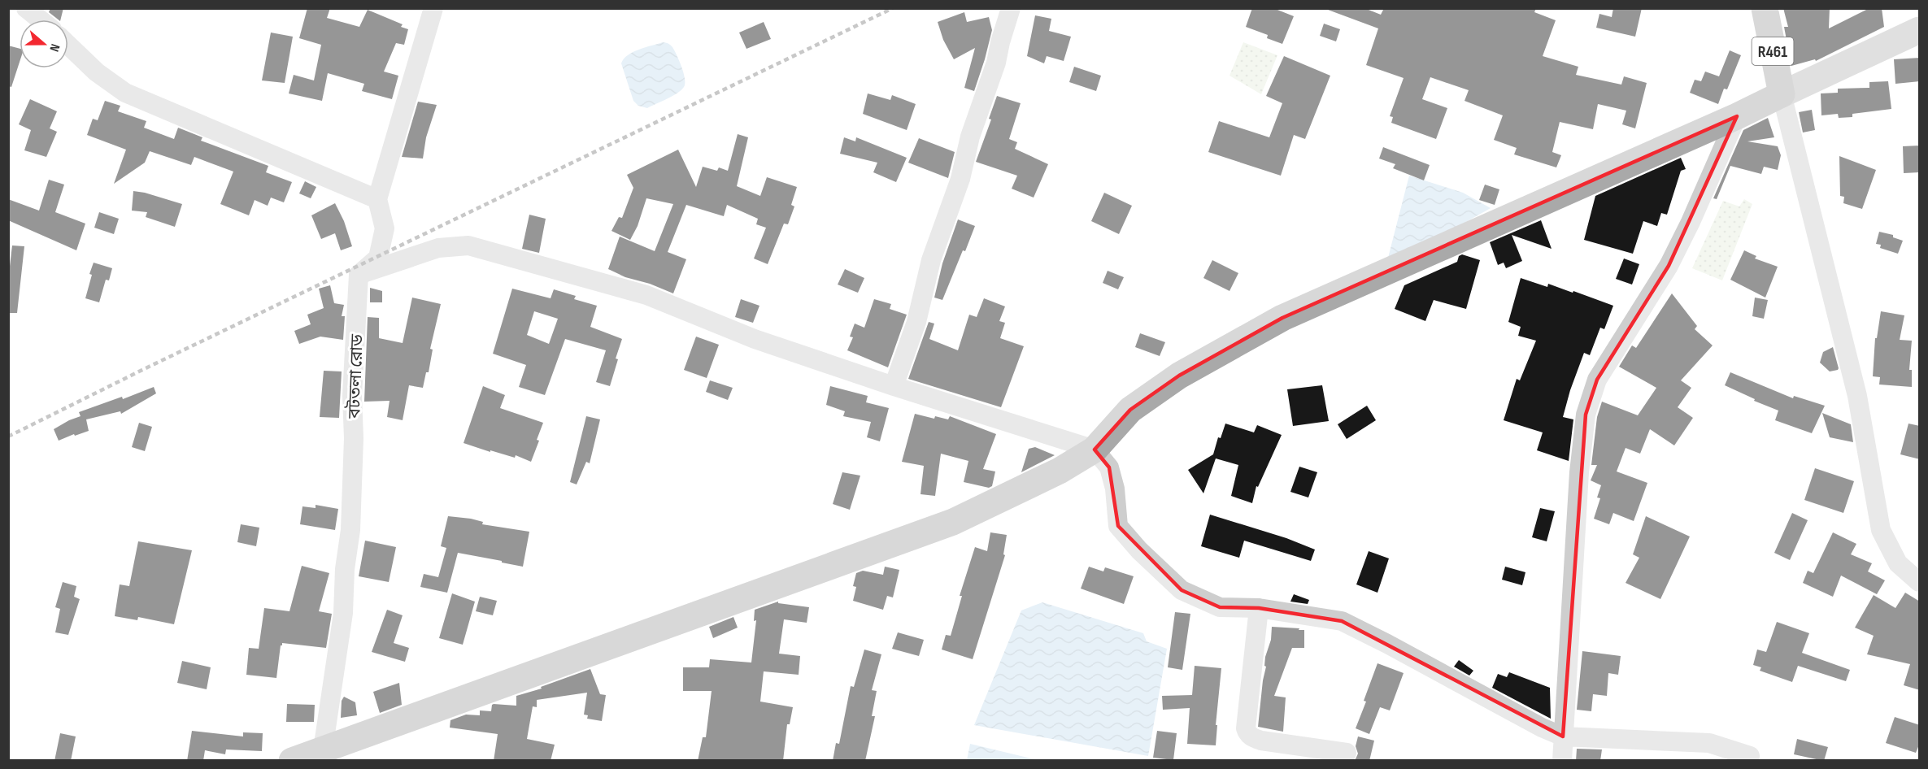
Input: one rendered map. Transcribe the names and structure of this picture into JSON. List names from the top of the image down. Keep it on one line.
{"streets":{"main road":["R461"],"street":["বটতলা রোড"]},"north":"right"}
